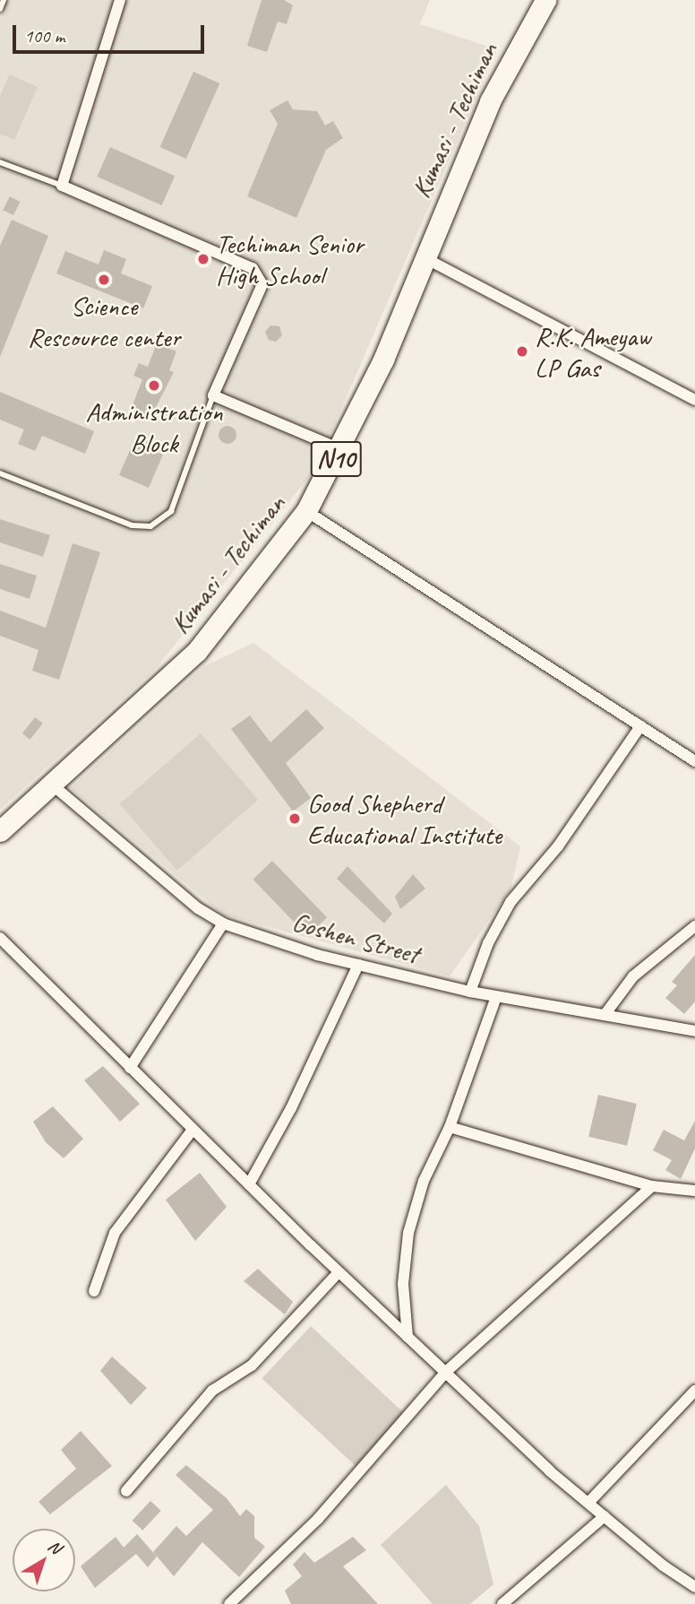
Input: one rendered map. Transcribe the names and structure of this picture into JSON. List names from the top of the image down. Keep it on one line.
{"streets":{"highway":["Kumasi - Techiman","N10"],"street":["Goshen Street"]},"crossings":[["Kumasi - Techiman","Goshen Street"]],"places":["Techiman Senior High School","Science Rescource center","R.K. Ameyaw LP Gas","Administration Block","Good Shepherd Educational Institute"],"scale_bar":"100 m","north":"top right"}
